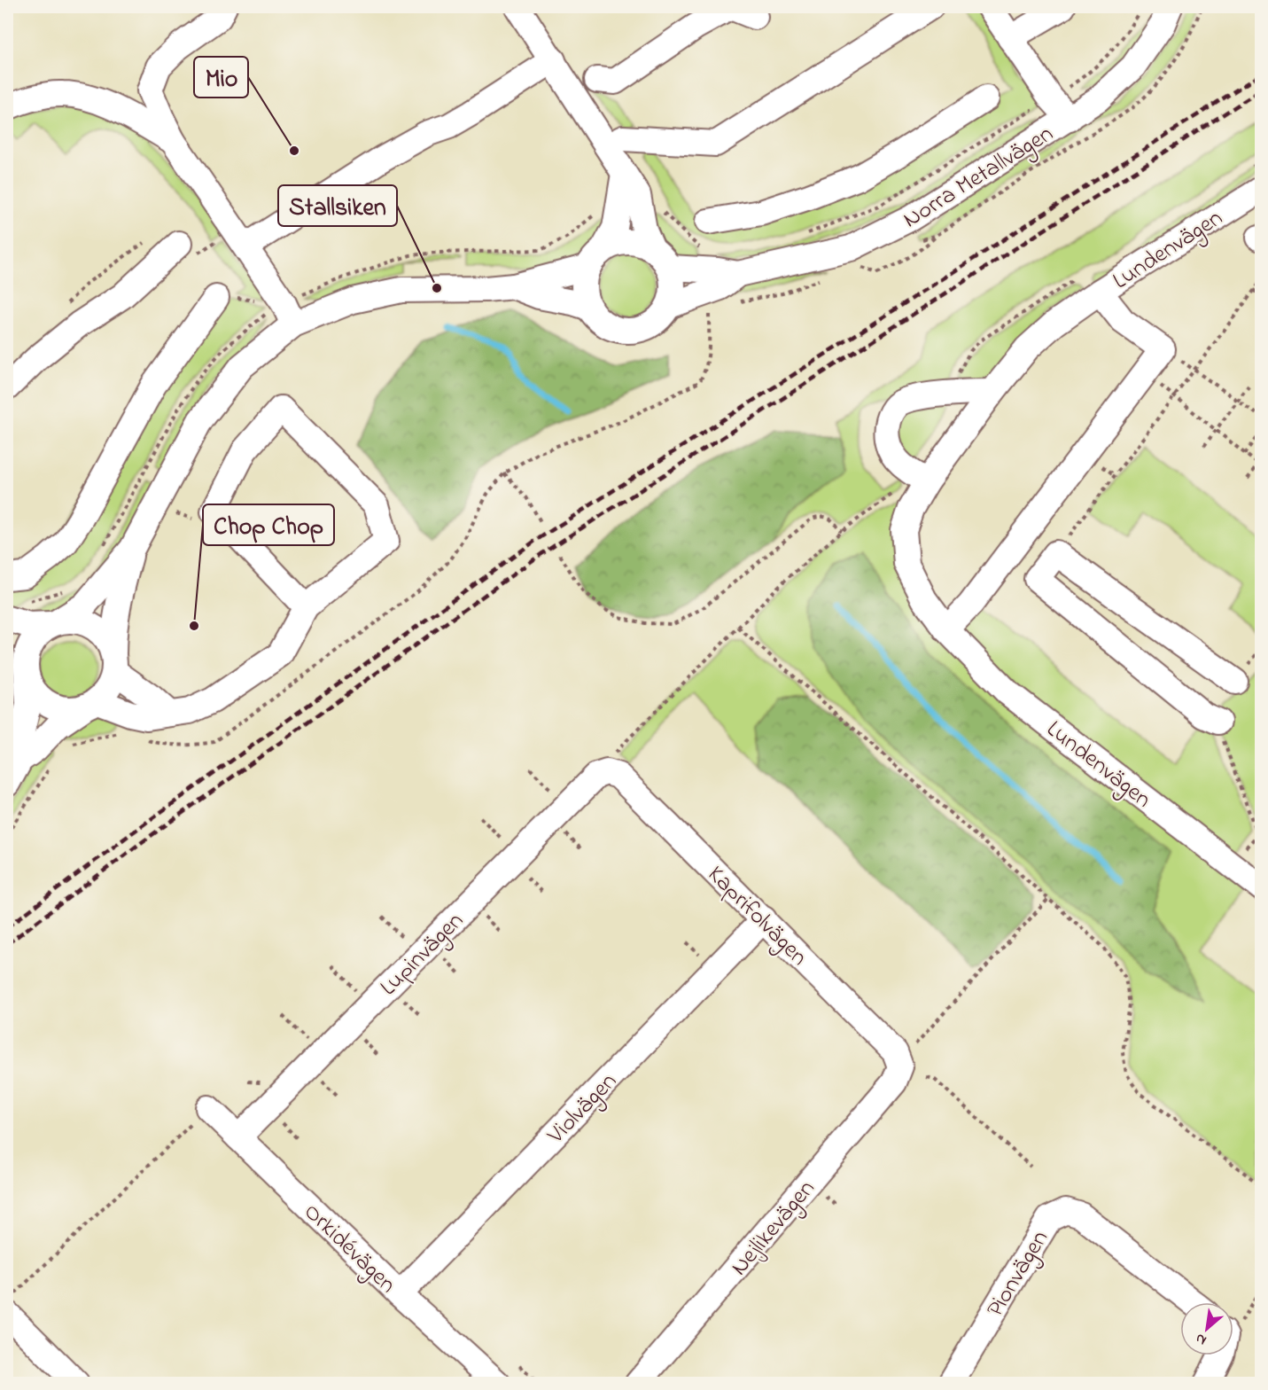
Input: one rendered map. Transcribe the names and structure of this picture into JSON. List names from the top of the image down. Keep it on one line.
{"streets":{"street":["Norra Metallvägen","Lundenvägen","Kaprifolvägen","Lupinvägen","Violvägen","Nejlikevägen","Orkidévägen","Pionvägen"]},"crossings":[["Kaprifolvägen","Lupinvägen"],["Kaprifolvägen","Violvägen"],["Kaprifolvägen","Nejlikevägen"],["Lupinvägen","Orkidévägen"],["Violvägen","Orkidévägen"]],"places":["Mio","Stallsiken","Chop Chop"],"north":"bottom left"}
